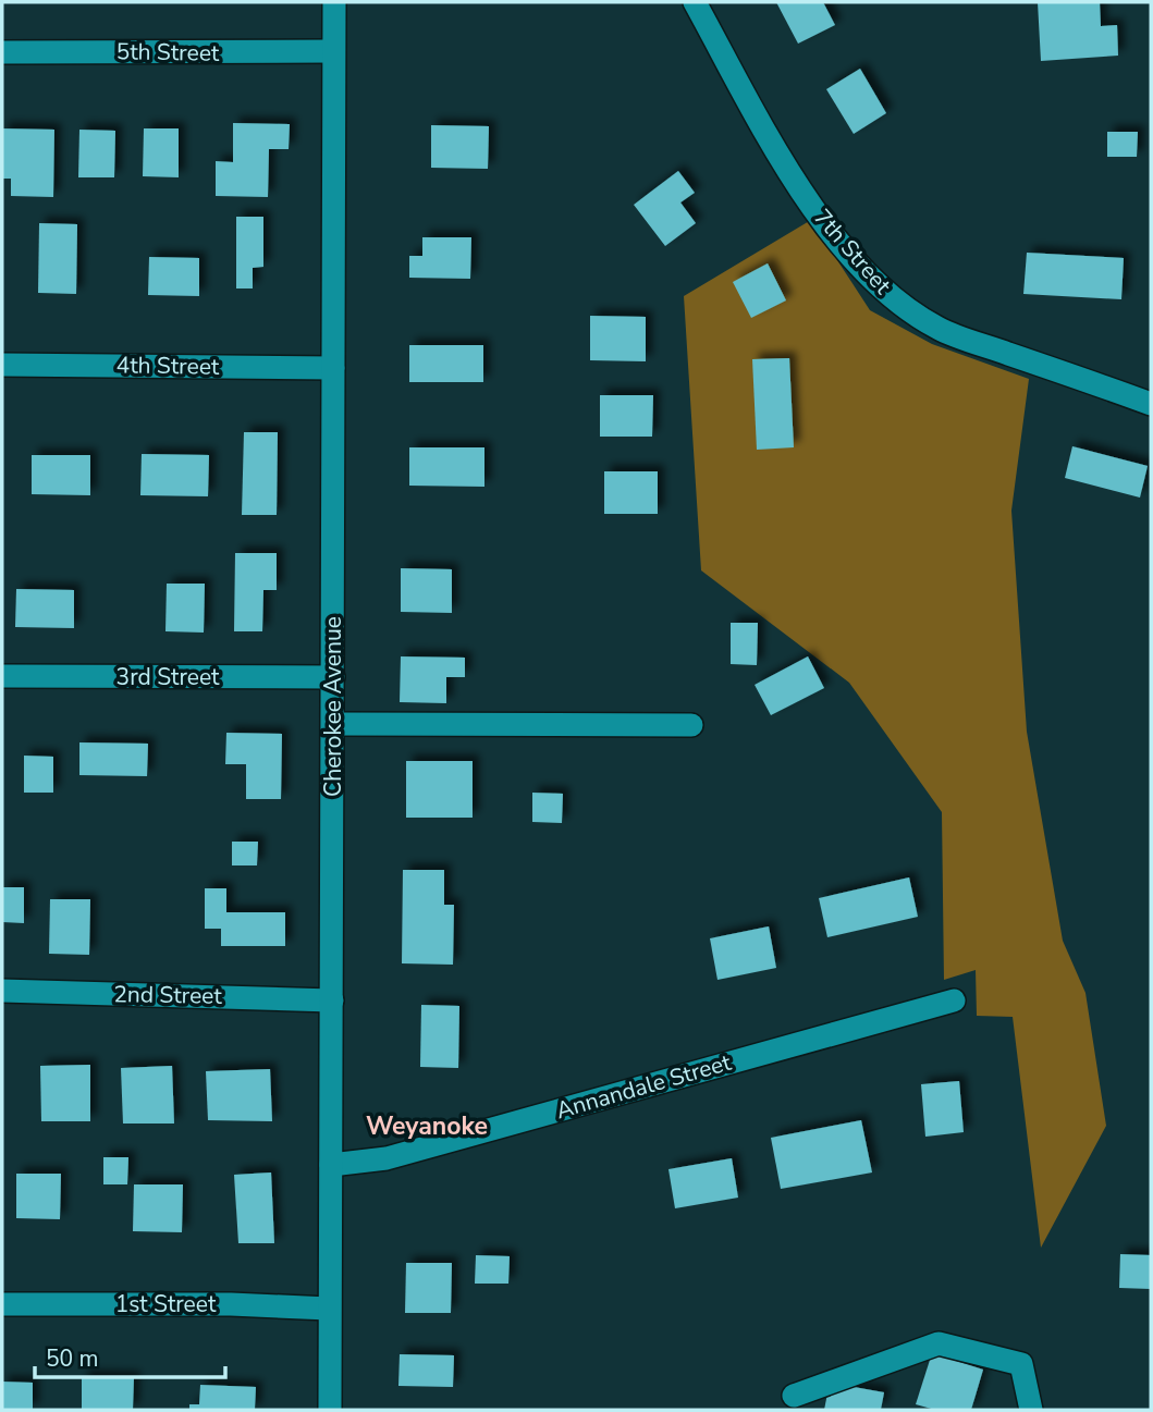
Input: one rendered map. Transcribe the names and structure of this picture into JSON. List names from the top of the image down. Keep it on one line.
{"streets":{"street":["5th Street","7th Street","4th Street","3rd Street","Cherokee Avenue","2nd Street","Annandale Street","1st Street"]},"crossings":[["5th Street","Cherokee Avenue"],["4th Street","Cherokee Avenue"],["3rd Street","Cherokee Avenue"],["Cherokee Avenue","2nd Street"],["Cherokee Avenue","Annandale Street"],["Cherokee Avenue","1st Street"]],"districts":["Weyanoke"],"scale_bar":"50 m"}
